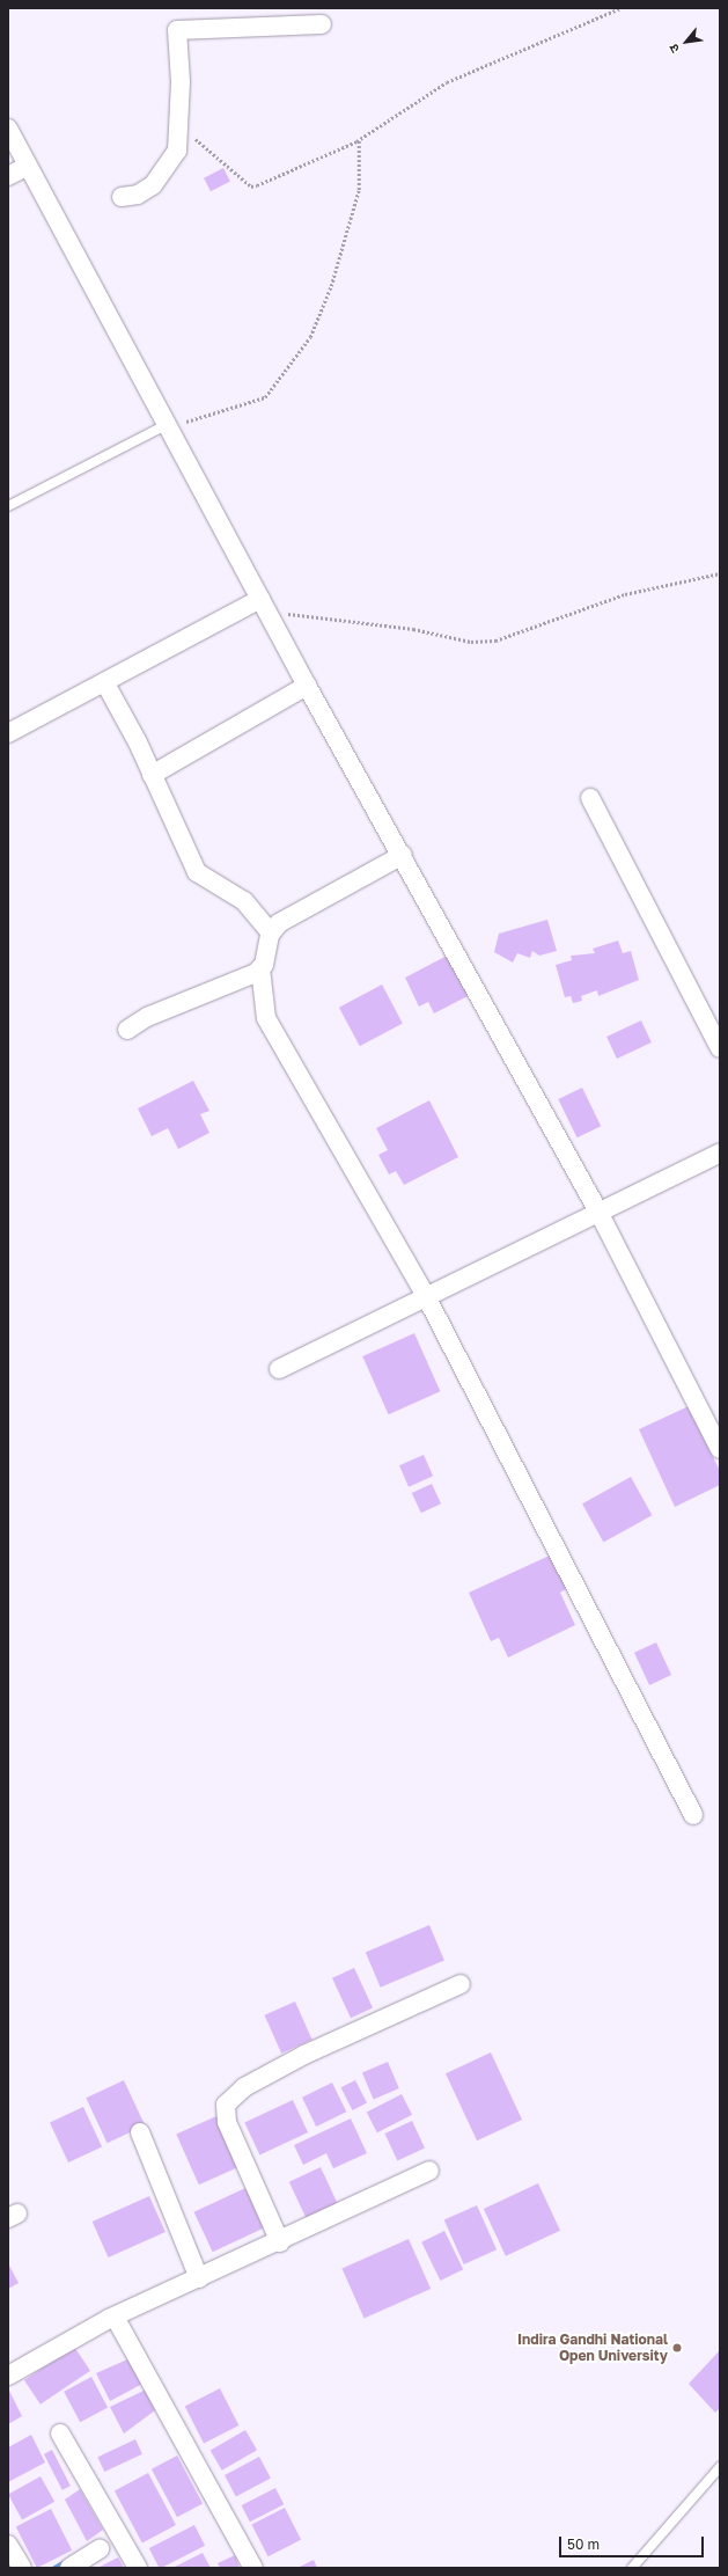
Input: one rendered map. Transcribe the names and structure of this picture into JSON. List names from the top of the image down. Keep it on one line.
{"places":["Indira Gandhi National Open University"],"scale_bar":"50 m","north":"bottom left"}
